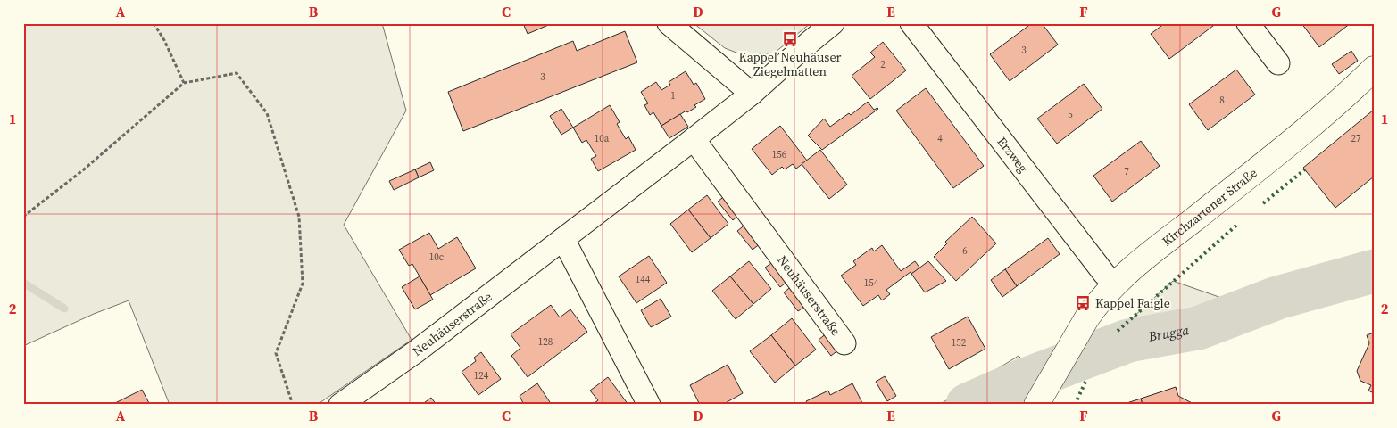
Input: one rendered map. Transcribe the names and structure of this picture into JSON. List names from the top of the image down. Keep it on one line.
{"streets":{"street":["Erzweg","Kirchzartener Straße","Neuhäuserstraße"]},"crossings":[["Erzweg","Kirchzartener Straße"]],"water":["Brugga"],"places":{"bus stop":["Kappel Neuhäuser Ziegelmatten","Kappel Faigle"]},"house_numbers":["3","2","3","1","8","5","10a","4","27","156","7","6","10c","144","154","128","152","124"],"grid":{"columns":["A","B","C","D","E","F","G"],"rows":["1","2"]}}
